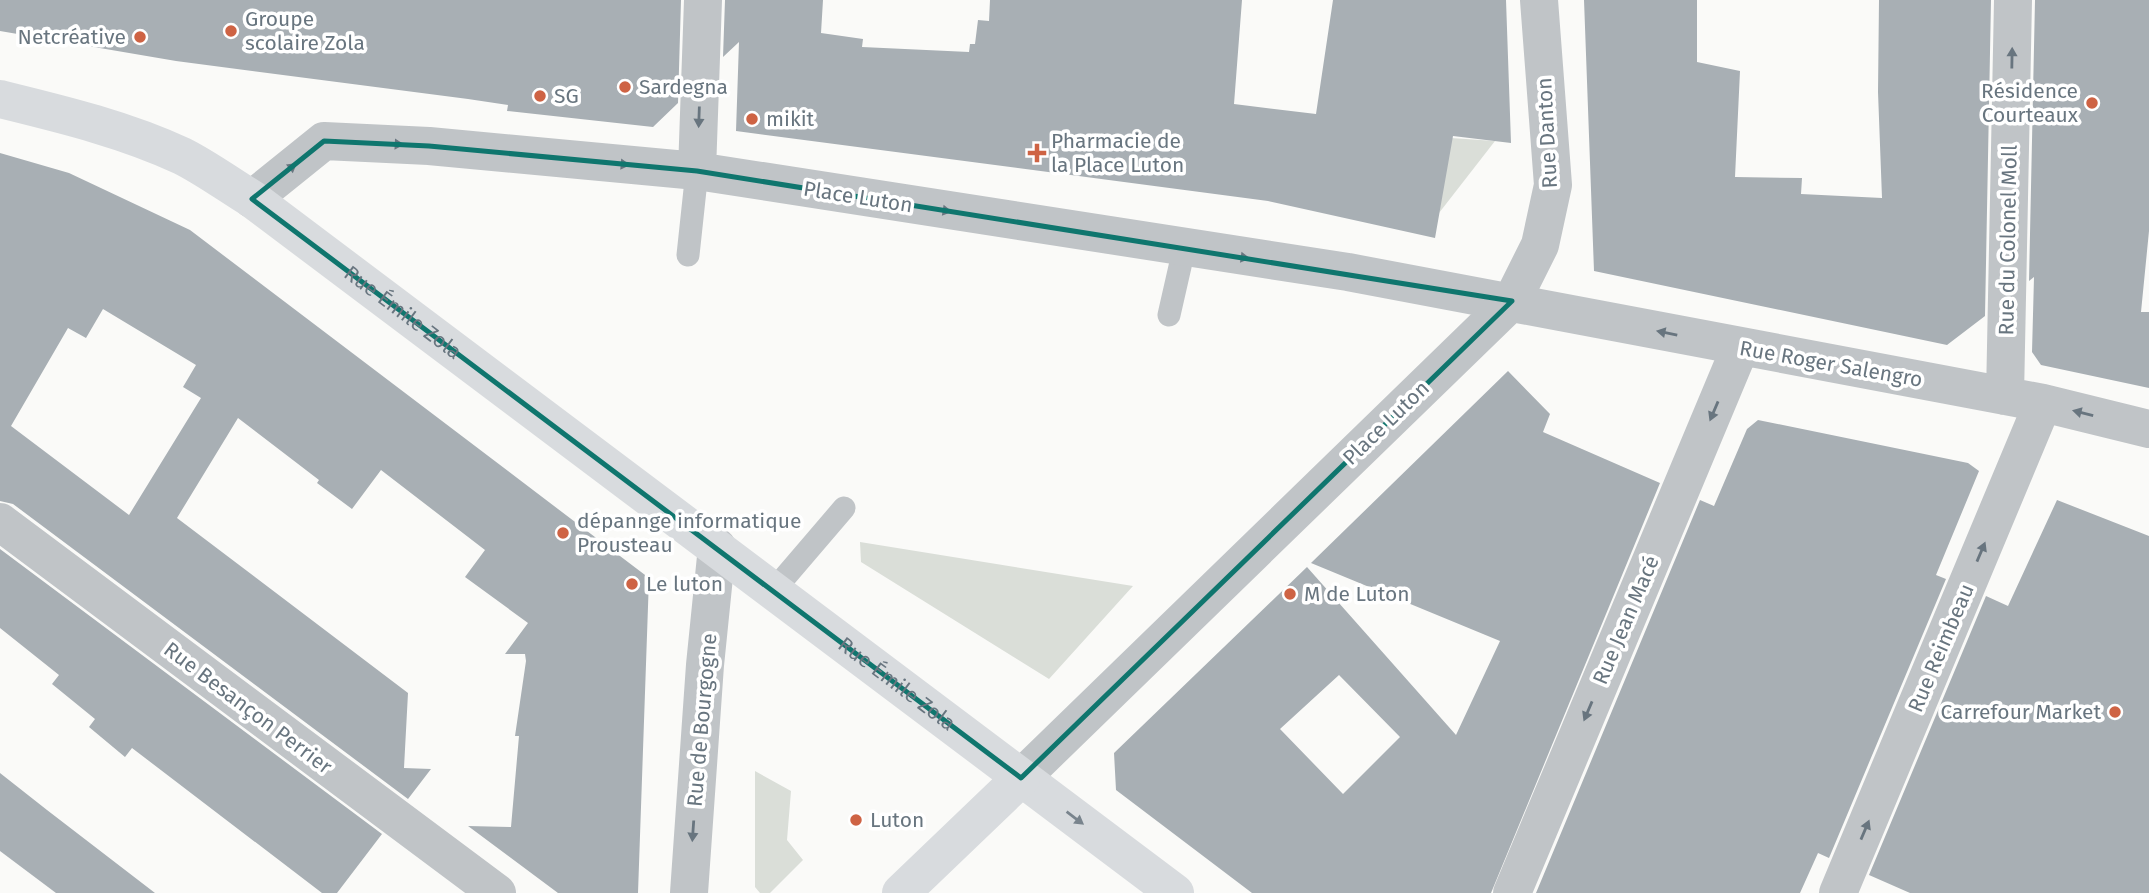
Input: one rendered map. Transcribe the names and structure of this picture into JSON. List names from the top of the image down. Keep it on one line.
{"streets":{"main road":["Rue Émile Zola"],"street":["Rue Danton","Place Luton","Rue du Colonel Moll","Rue Roger Salengro","Rue Jean Macé","Rue Reimbeau","Rue Besançon Perrier","Rue de Bourgogne"]},"crossings":[["Rue Danton","Place Luton"],["Rue Danton","Rue Roger Salengro"],["Place Luton","Rue Émile Zola"],["Place Luton","Rue Roger Salengro"],["Rue du Colonel Moll","Rue Roger Salengro"],["Rue Émile Zola","Rue de Bourgogne"],["Rue Roger Salengro","Rue Jean Macé"],["Rue Roger Salengro","Rue Reimbeau"]],"one_way":["Place Luton","Rue du Colonel Moll","Rue Roger Salengro","Rue Jean Macé","Rue Reimbeau","Rue de Bourgogne"],"places":{"other":["Groupe scolaire Zola","Netcréative","Sardegna","SG","Résidence Courteaux","mikit","dépannge informatique Prousteau","Le luton","M de Luton","Carrefour Market","Luton"],"health":["Pharmacie de la Place Luton"]}}
